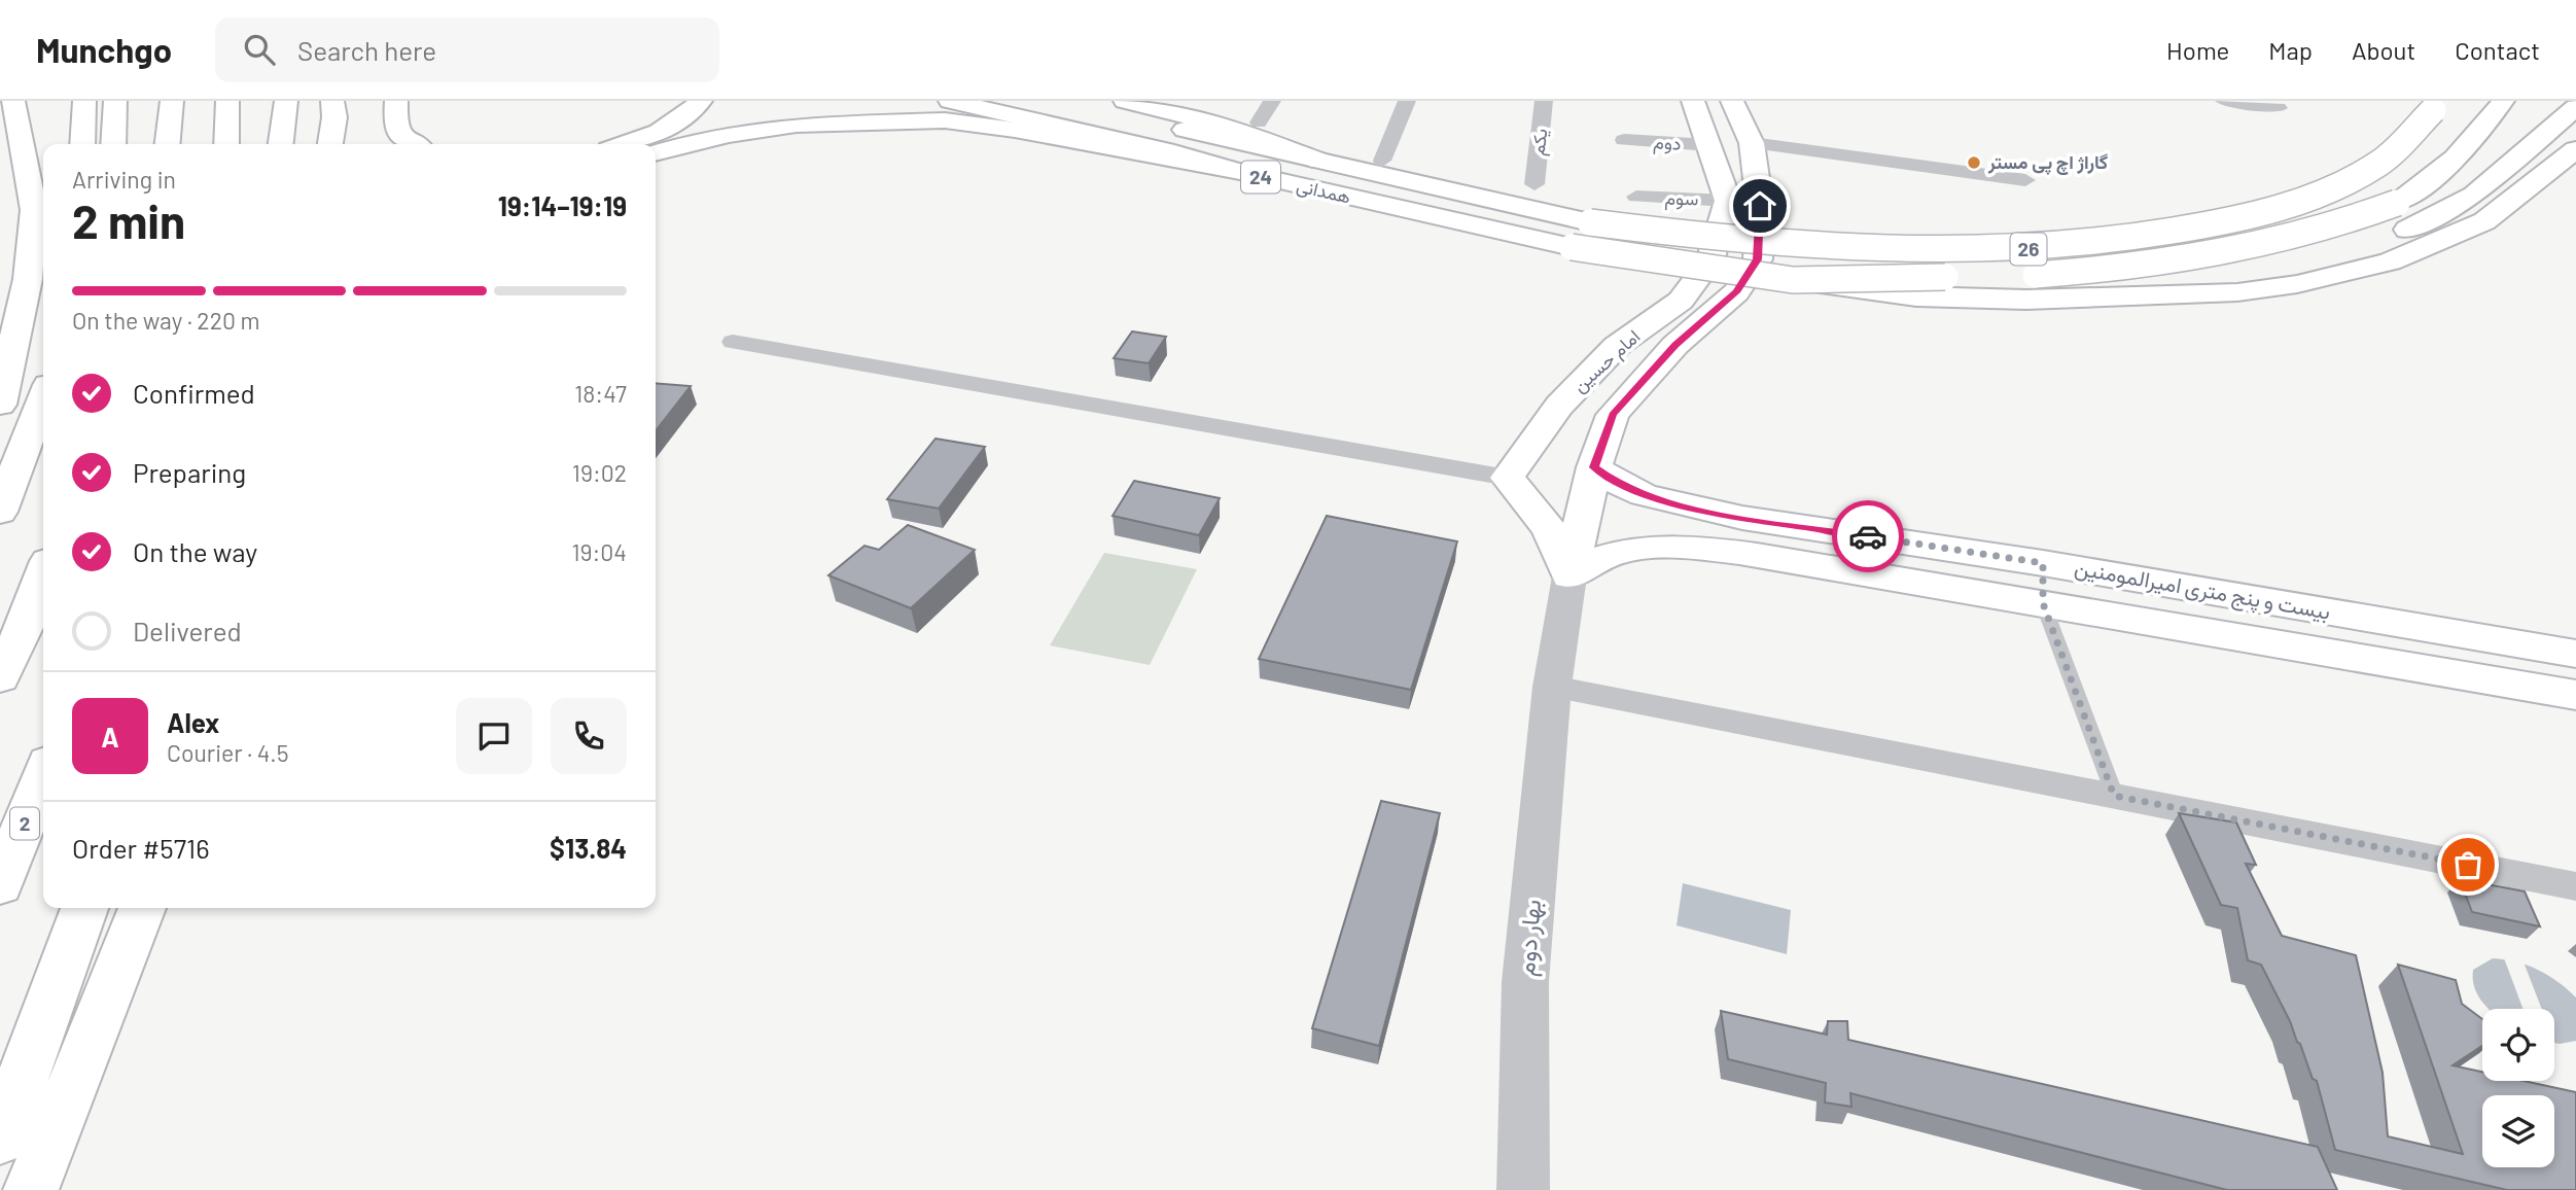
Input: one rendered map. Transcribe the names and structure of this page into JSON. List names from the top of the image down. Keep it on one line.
{"streets":{"main road":["24","همدانی","26","امام حسین","بیست و پنج متری امیرالمومنین","2"],"street":["یکم","دوم","سوم","بهار دوم"]},"crossings":[["همدانی","26"],["سوم","امام حسین"],["امام حسین","بیست و پنج متری امیرالمومنین"],["امام حسین","بهار دوم"]],"places":["گاراژ اچ پی مستر"],"page":{"header":"Munchgo","search":"Search here","nav":["Home","Map","About","Contact"],"heading":["2 min","Arriving in","19:14–19:19"],"panel":["Alex","Courier · 4.5","Order #5716","$13.84"],"bar":"On the way · 220 m","list":[["Confirmed","18:47"],["Preparing","19:02"],["On the way","19:04"],"Delivered"],"round":"A"}}
